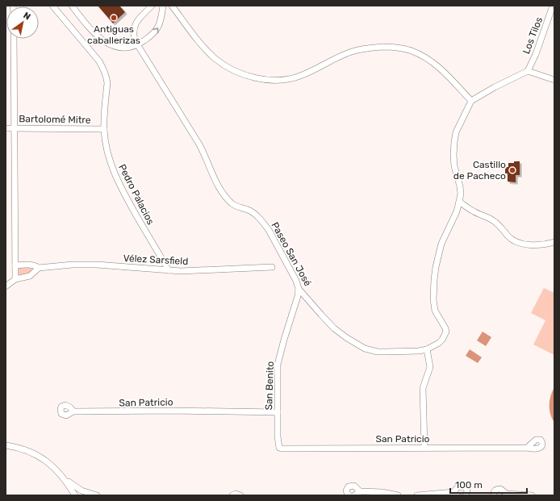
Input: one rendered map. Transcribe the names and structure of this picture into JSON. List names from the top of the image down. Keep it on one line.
{"streets":{"street":["Los Tilos","Bartolomé Mitre","Pedro Palacios","Paseo San José","Vélez Sarsfield","San Benito","San Patricio"]},"crossings":[["Bartolomé Mitre","Pedro Palacios"],["Pedro Palacios","Vélez Sarsfield"],["Paseo San José","San Benito"],["San Benito","San Patricio"]],"places":["Antiguas caballerizas","Castillo de Pacheco"],"scale_bar":"100 m","north":"top right"}
